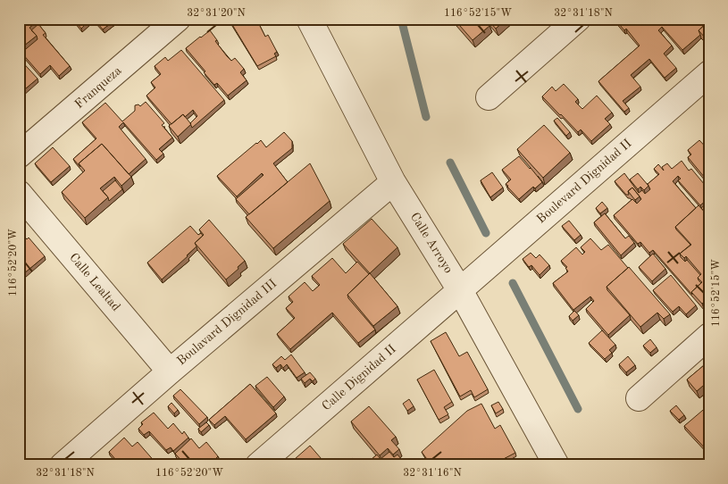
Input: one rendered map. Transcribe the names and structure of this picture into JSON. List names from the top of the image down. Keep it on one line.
{"streets":{"street":["Franqueza","Boulevard Dignidad II","Calle Arroyo","Calle Lealtad","Boulavard Dignidad III","Calle Dignidad II"]},"crossings":[["Boulevard Dignidad II","Calle Arroyo"],["Boulevard Dignidad II","Calle Dignidad II"],["Calle Arroyo","Boulavard Dignidad III"],["Calle Arroyo","Calle Dignidad II"],["Calle Lealtad","Boulavard Dignidad III"]],"coordinates":["32°31'20\"N","116°52'15\"W","32°31'18\"N","116°52'20\"W","32°31'16\"N"]}
